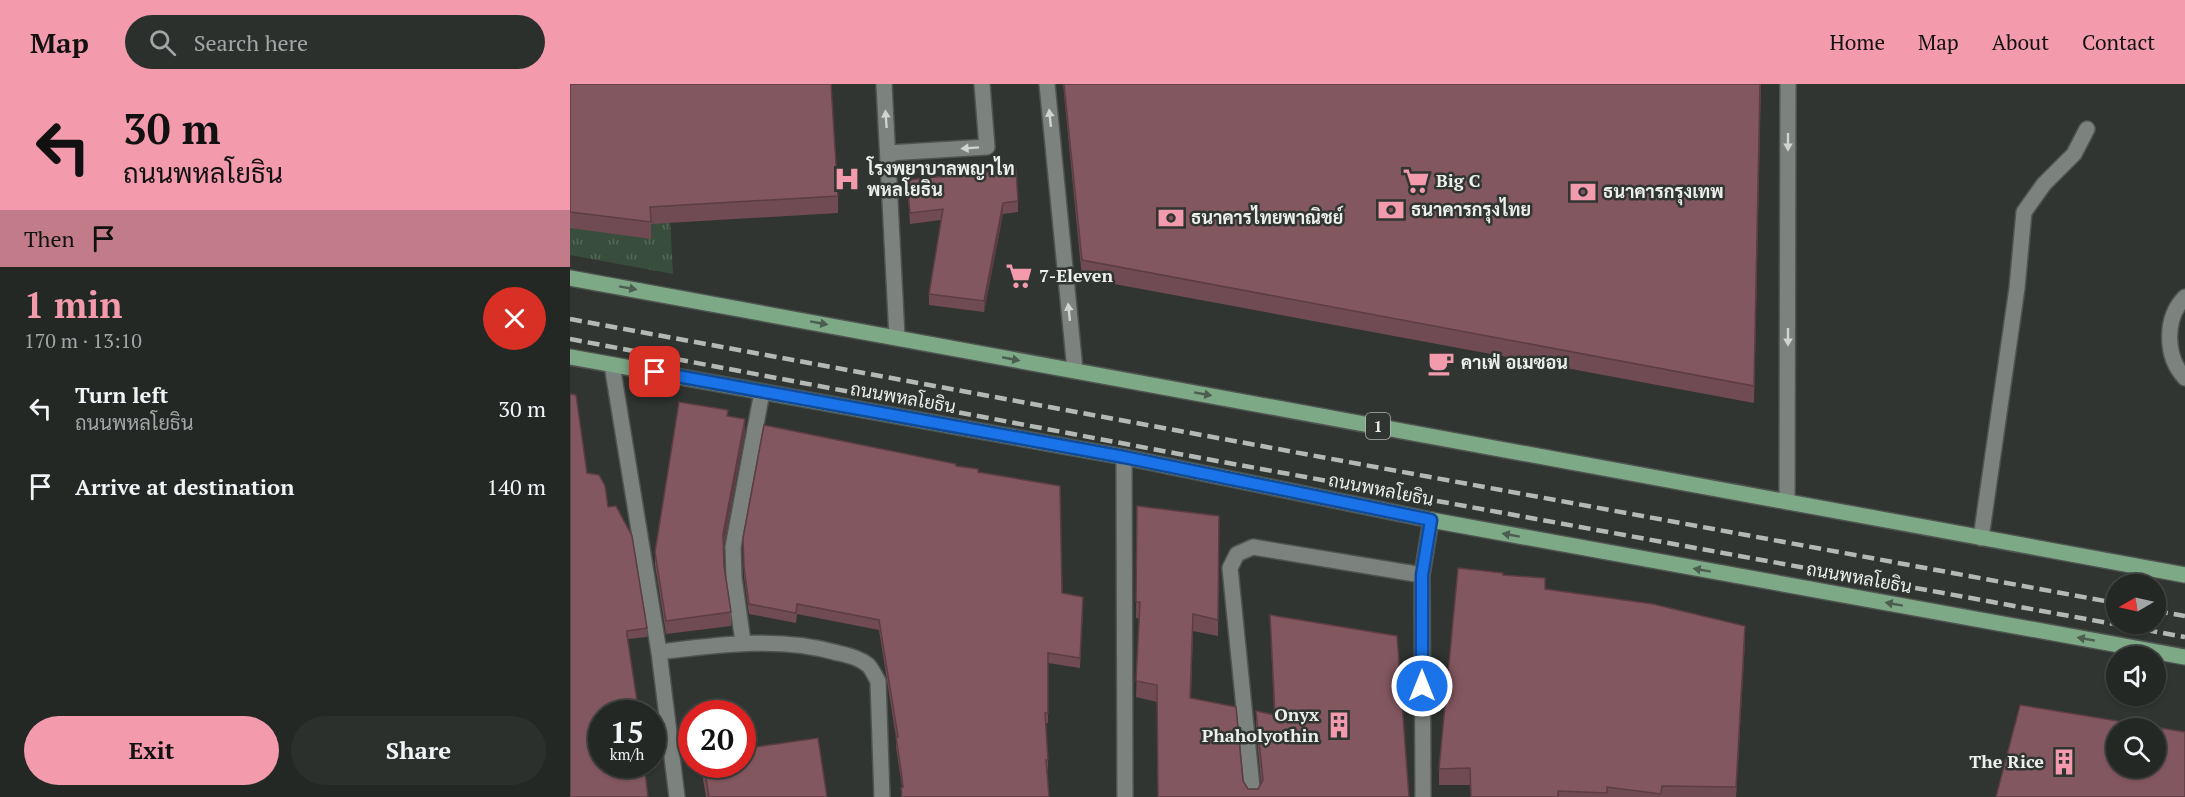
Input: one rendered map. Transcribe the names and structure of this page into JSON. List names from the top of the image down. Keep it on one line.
{"streets":{"main road":["ถนนพหลโยธิน","1"]},"places":{"hospital":["โรงพยาบาลพญาไท พหลโยธิน"],"supermarket":["Big C","7-Eleven"],"bank":["ธนาคารกรุงเทพ","ธนาคารกรุงไทย","ธนาคารไทยพาณิชย์"],"cafe":["คาเฟ่ อเมซอน"],"building":["Onyx Phaholyothin","The Rice"]},"north":"left","page":{"header":"Map","search":"Search here","nav":["Home","Map","About","Contact"],"turn":["30 m","ถนนพหลโยธิน"],"then":"Then","heading":["1 min","170 m · 13:10"],"list":[{"name":"Turn left","note":"ถนนพหลโยธิน","value":"30 m"},{"name":"Arrive at destination","value":"140 m"}],"speed":"15 km/h","limit":"20","buttons":["Exit","Share"]}}
